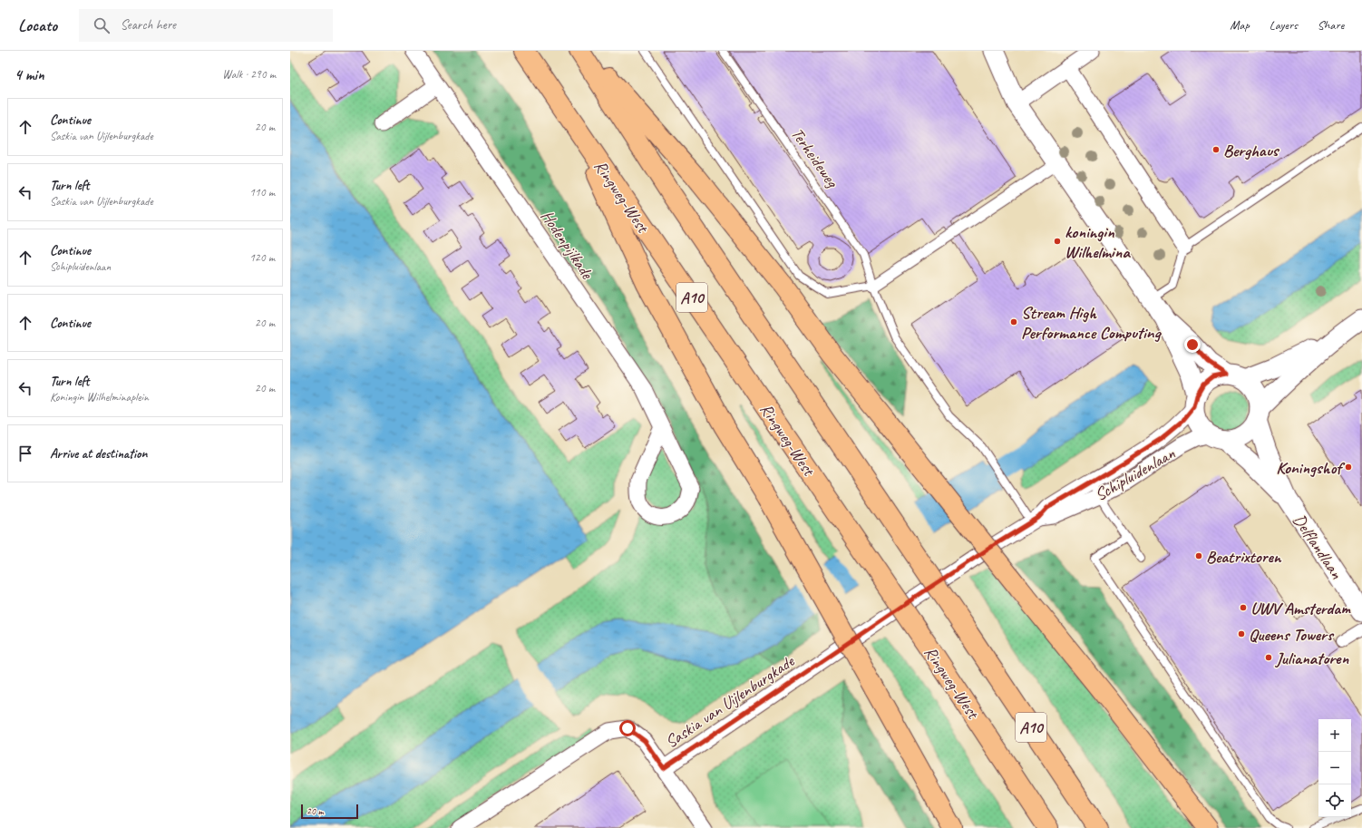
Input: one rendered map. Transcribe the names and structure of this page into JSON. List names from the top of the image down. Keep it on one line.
{"streets":{"highway":["Ringweg-West","A10"],"street":["Hodenpijlkade","Schipluidenlaan","Delflandlaan","Saskia van Uijlenburgkade"],"lane":["Terheideweg"]},"crossings":[["Terheideweg","Schipluidenlaan"],["Ringweg-West","A10"],["Schipluidenlaan","Delflandlaan"],["Schipluidenlaan","Saskia van Uijlenburgkade"]],"places":["Berghaus","koningin Wilhelmina","Stream High Performance Computing","Koningshof","Beatrixtoren","UWV Amsterdam","Queens Towers","Julianatoren"],"scale_bar":"20 m","page":{"header":"Locato","search":"Search here","nav":["Map","Layers","Share"],"heading":["4 min","Walk · 290 m"],"list":[["Continue","Saskia van Uijlenburgkade","20 m"],["Turn left","Saskia van Uijlenburgkade","110 m"],["Continue","Schipluidenlaan","120 m"],["Continue","20 m"],["Turn left","Koningin Wilhelminaplein","20 m"],"Arrive at destination"],"map_buttons":["+","−"],"scale":"20 m"}}
